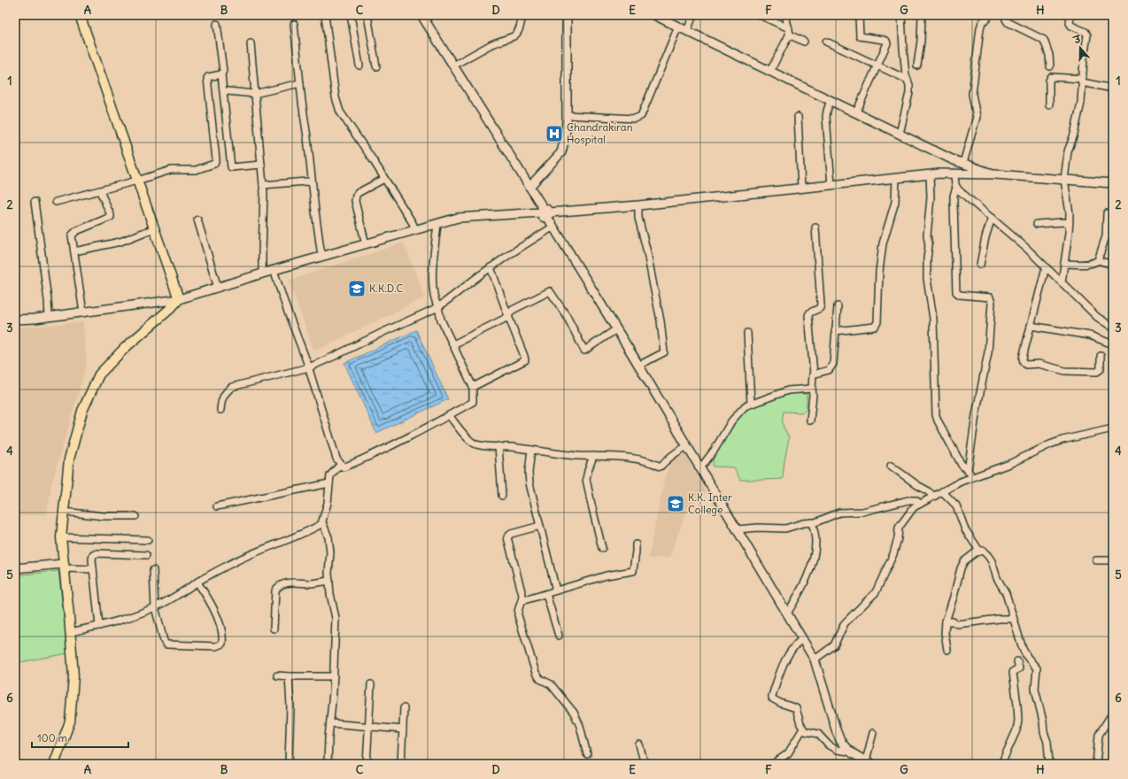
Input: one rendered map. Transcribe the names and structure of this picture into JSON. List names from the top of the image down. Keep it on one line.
{"places":{"hospital":["Chandrakiran Hospital"],"school or university":["K.K.D.C","K.K. Inter College"]},"scale_bar":"100 m","north":"top","grid":{"columns":["A","B","C","D","E","F","G","H"],"rows":["1","2","3","4","5","6"]}}
